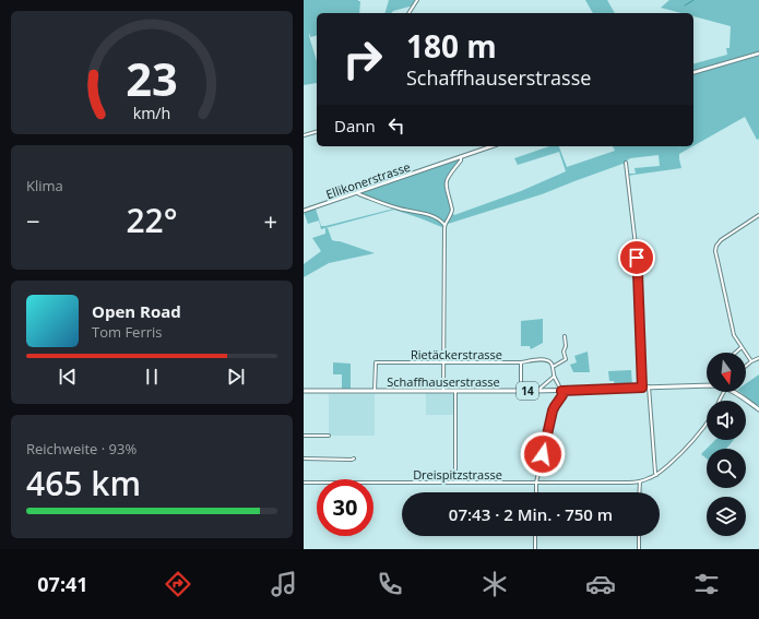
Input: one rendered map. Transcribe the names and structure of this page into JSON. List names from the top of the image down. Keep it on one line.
{"streets":{"main road":["Schaffhauserstrasse","14"],"street":["Ellikonerstrasse","Rietäckerstrasse","Dreispitzstrasse"]},"crossings":[["Rietäckerstrasse","Schaffhauserstrasse"]],"north":"bottom","page":{"turn":["180 m","Schaffhauserstrasse"],"then":"Dann","tile":["Klima",["Reichweite · 93%","465 km"]],"heat":["−","22°","+"],"song":["Open Road","Tom Ferris"],"limit":"30","trip":"07:43 · 2 Min. · 750 m","tabs":"07:41","gauge":["23","km/h"]}}
